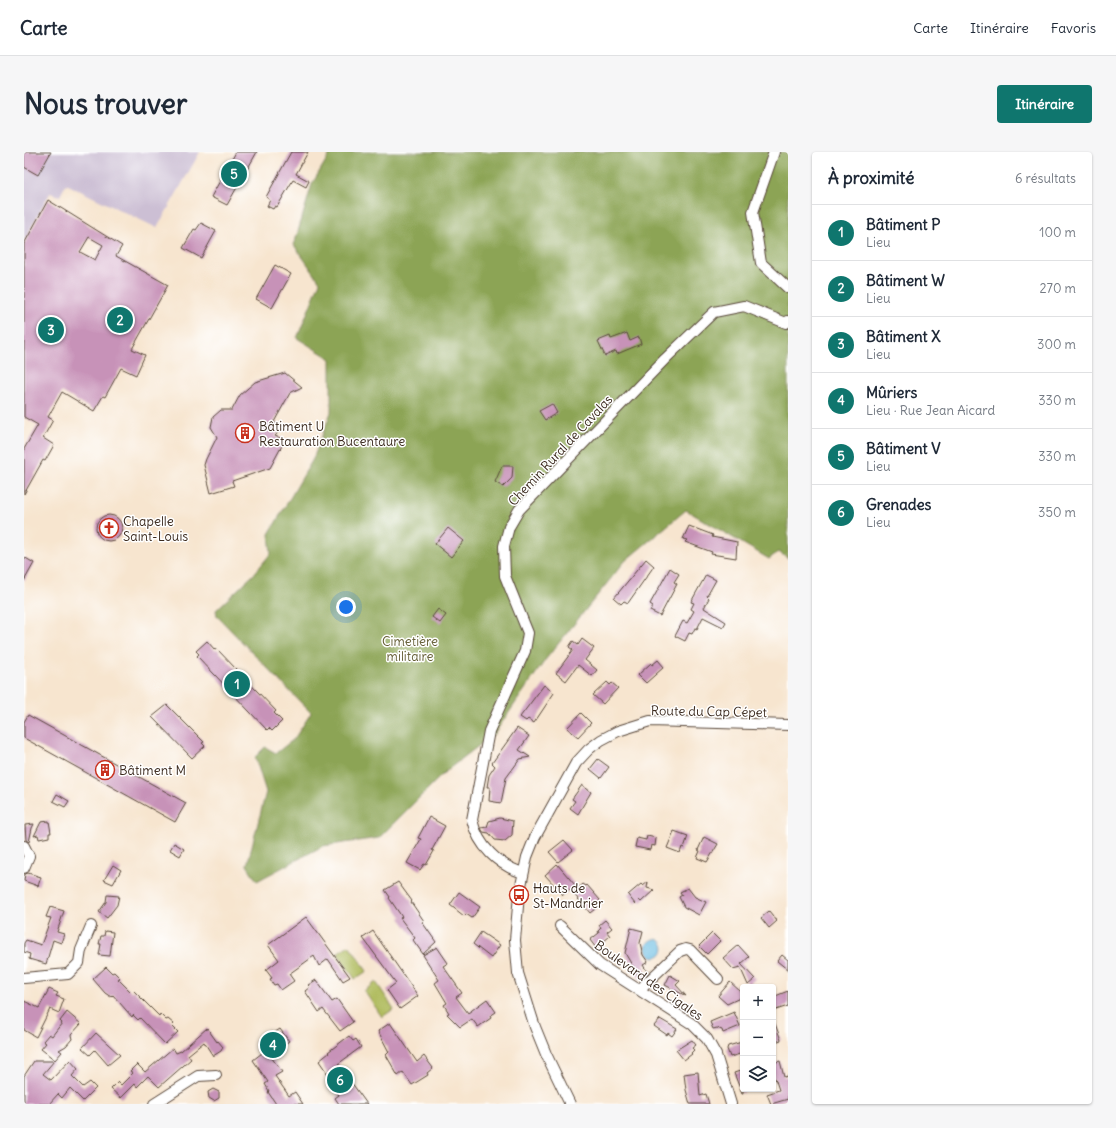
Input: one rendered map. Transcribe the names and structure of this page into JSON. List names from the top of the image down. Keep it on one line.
{"streets":{"street":["Chemin Rural de Cavalas","Route du Cap Cépet","Boulevard des Cigales"]},"crossings":[["Chemin Rural de Cavalas","Route du Cap Cépet"]],"parks":["Cimetière militaire"],"places":{"building":["Bâtiment U Restauration Bucentaure","Bâtiment M"],"church":["Chapelle Saint-Louis"],"bus stop":["Hauts de St-Mandrier"]},"page":{"header":"Carte","nav":["Carte","Itinéraire","Favoris"],"buttons":"Itinéraire","title":"Nous trouver","heading":["À proximité","6 résultats"],"pins":["5","2","3","1","4","6"],"list":[{"mark":"1","name":"Bâtiment P","note":"Lieu","value":"100 m"},{"mark":"2","name":"Bâtiment W","note":"Lieu","value":"270 m"},{"mark":"3","name":"Bâtiment X","note":"Lieu","value":"300 m"},{"mark":"4","name":"Mûriers","note":"Lieu · Rue Jean Aicard","value":"330 m"},{"mark":"5","name":"Bâtiment V","note":"Lieu","value":"330 m"},{"mark":"6","name":"Grenades","note":"Lieu","value":"350 m"}],"map_buttons":["+","−"]}}
